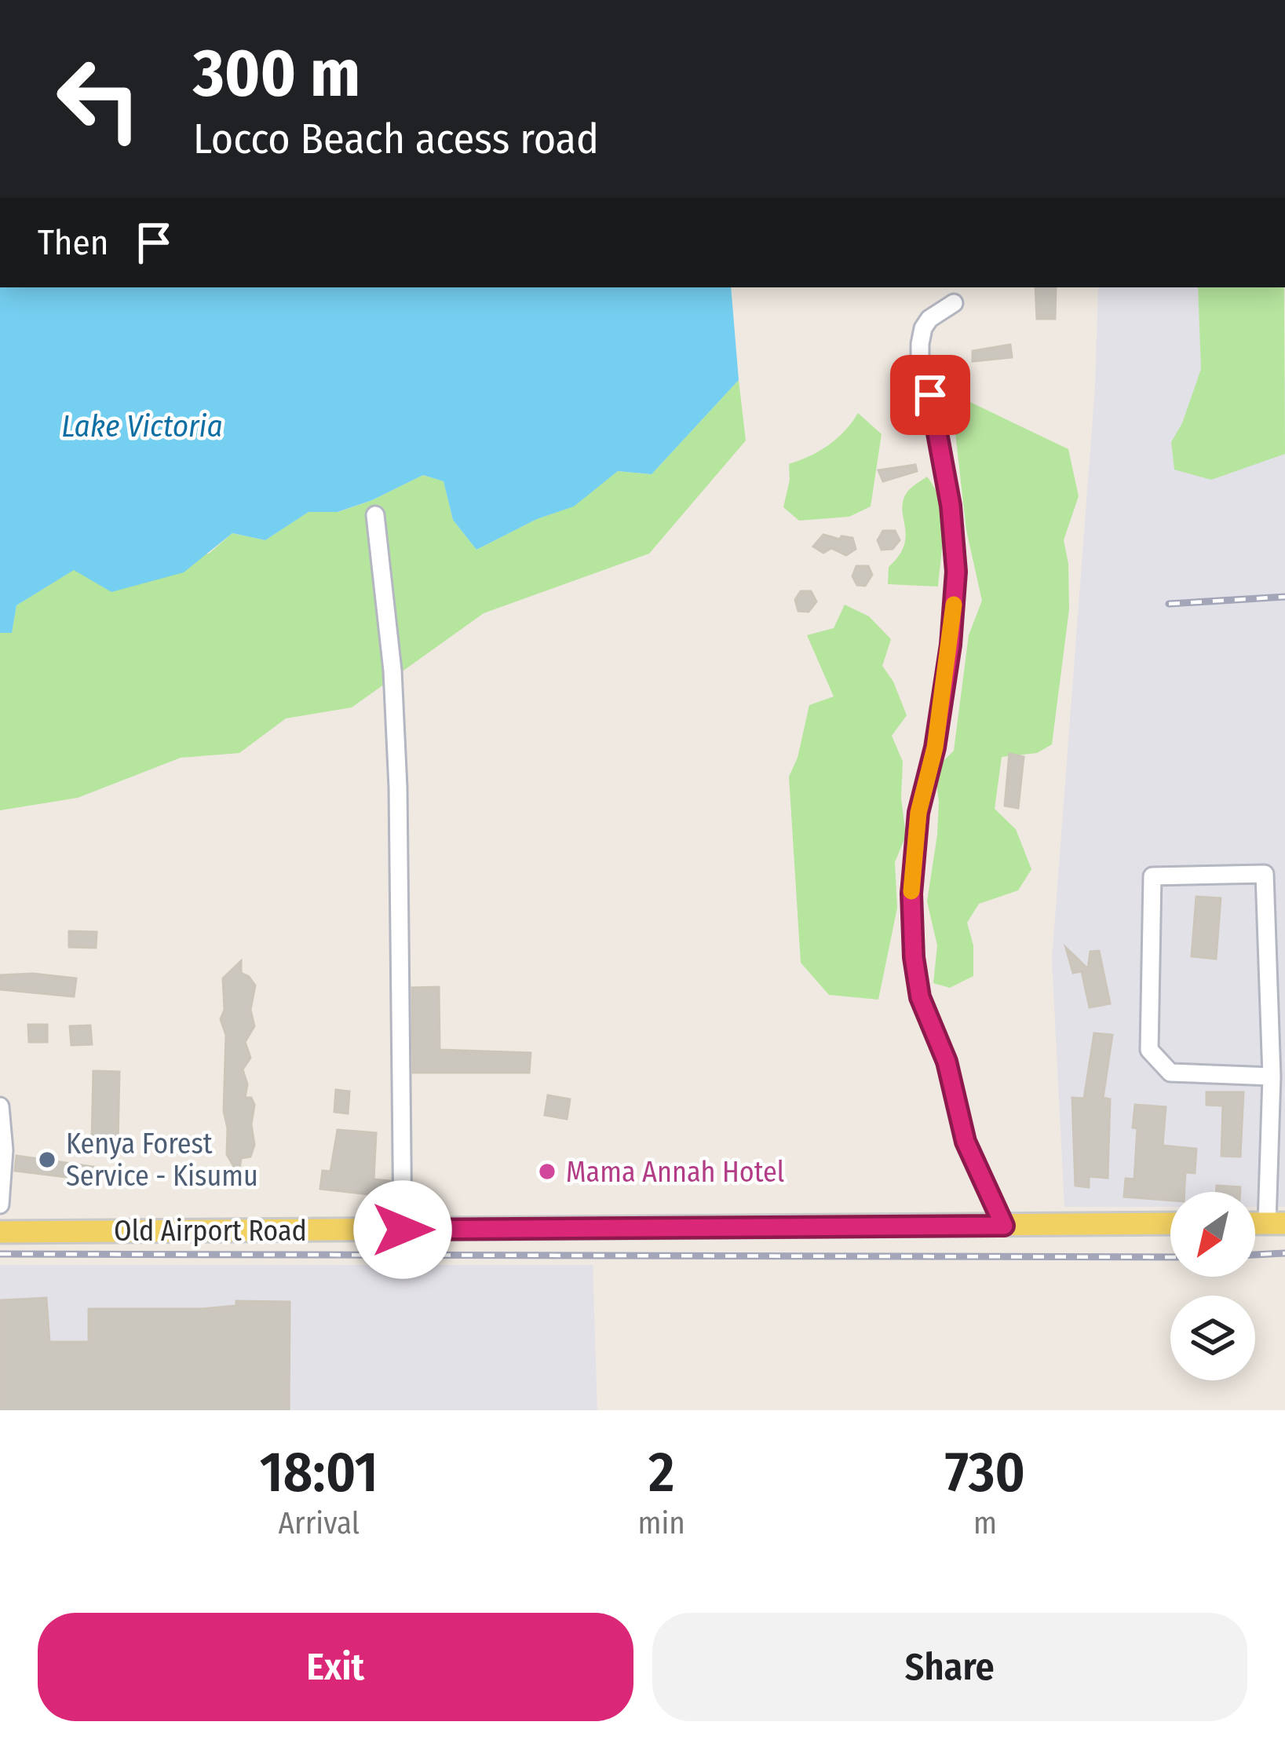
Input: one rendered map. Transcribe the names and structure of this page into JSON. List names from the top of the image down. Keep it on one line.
{"streets":{"main road":["Old Airport Road"]},"water":["Lake Victoria"],"places":["Kenya Forest Service - Kisumu","Mama Annah Hotel"],"north":"bottom left","page":{"turn":["300 m","Locco Beach acess road"],"then":"Then","eta":["18:01","Arrival","2","min","730","m"],"buttons":["Exit","Share"]}}
